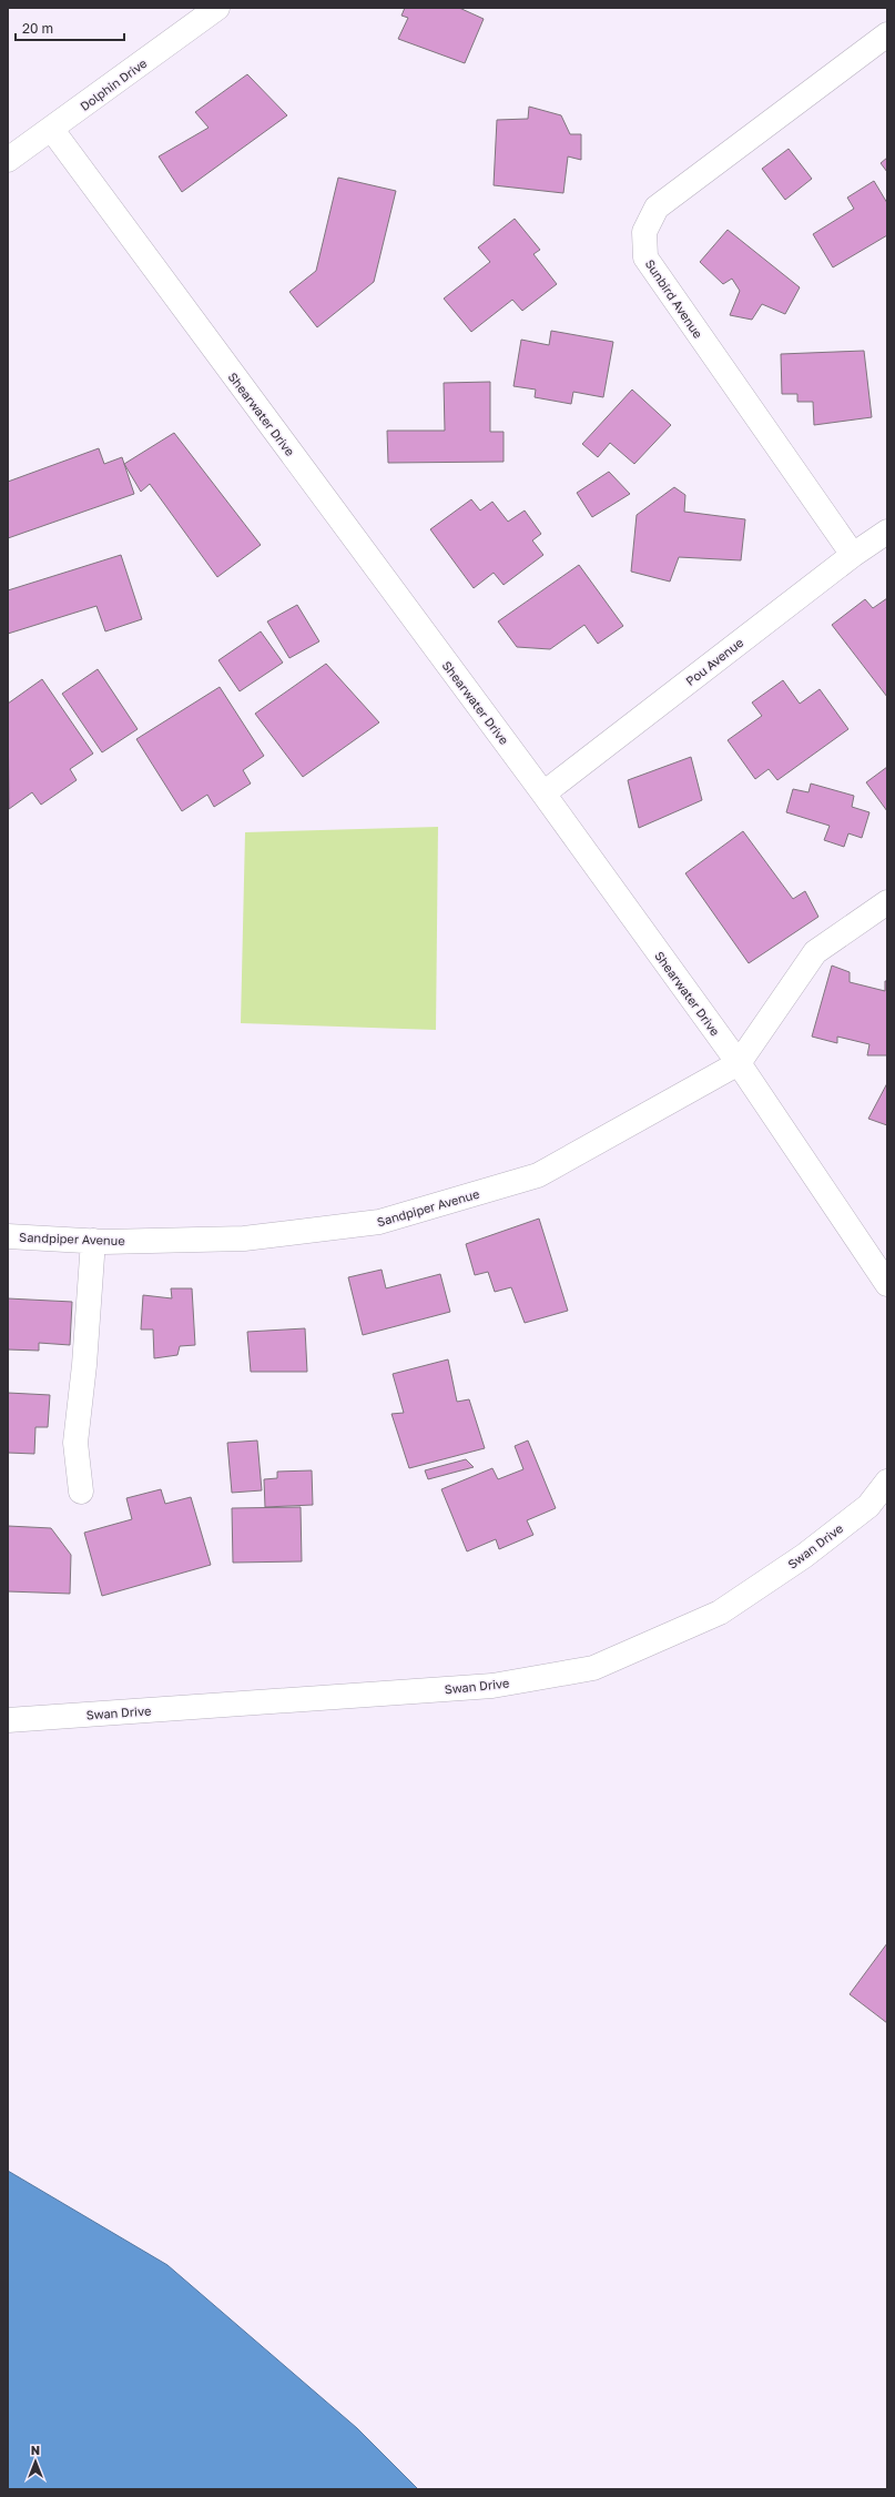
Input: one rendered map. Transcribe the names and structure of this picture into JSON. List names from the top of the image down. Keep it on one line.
{"streets":{"street":["Dolphin Drive","Sunbird Avenue","Shearwater Drive","Pou Avenue","Sandpiper Avenue","Swan Drive"]},"crossings":[["Dolphin Drive","Shearwater Drive"],["Sunbird Avenue","Pou Avenue"],["Shearwater Drive","Pou Avenue"],["Shearwater Drive","Sandpiper Avenue"]],"scale_bar":"20 m","north":"top"}
